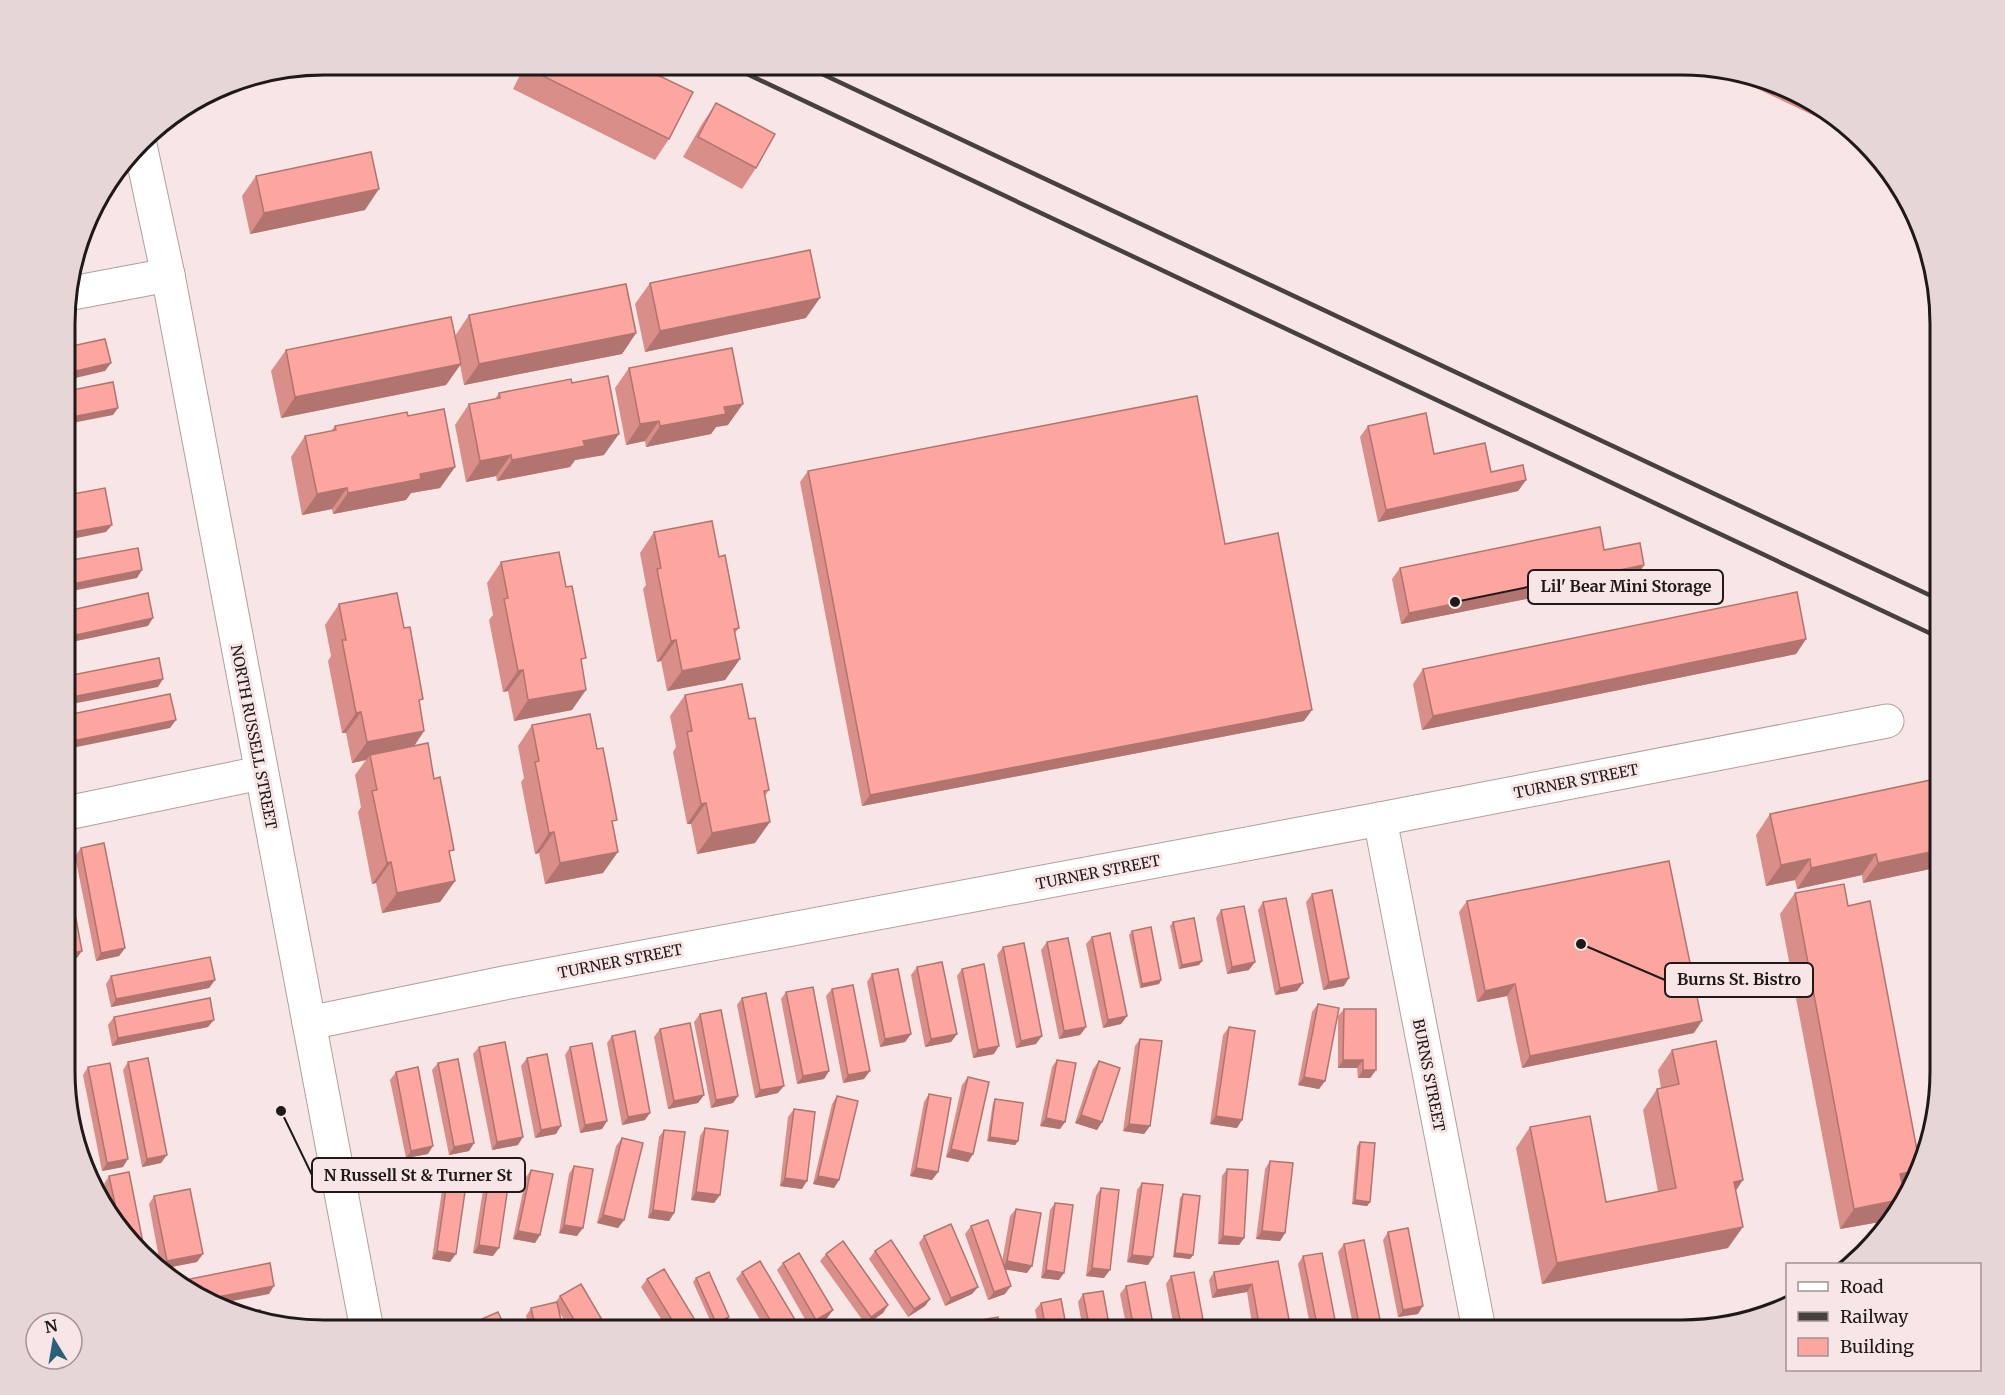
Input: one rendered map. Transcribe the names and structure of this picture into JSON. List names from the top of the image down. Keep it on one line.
{"streets":{"street":["NORTH RUSSELL STREET","TURNER STREET","BURNS STREET"]},"crossings":[["NORTH RUSSELL STREET","TURNER STREET"],["TURNER STREET","BURNS STREET"]],"places":["Lil' Bear Mini Storage","Burns St. Bistro","N Russell St & Turner St"],"legend":["Road","Railway","Building"],"north":"top"}
